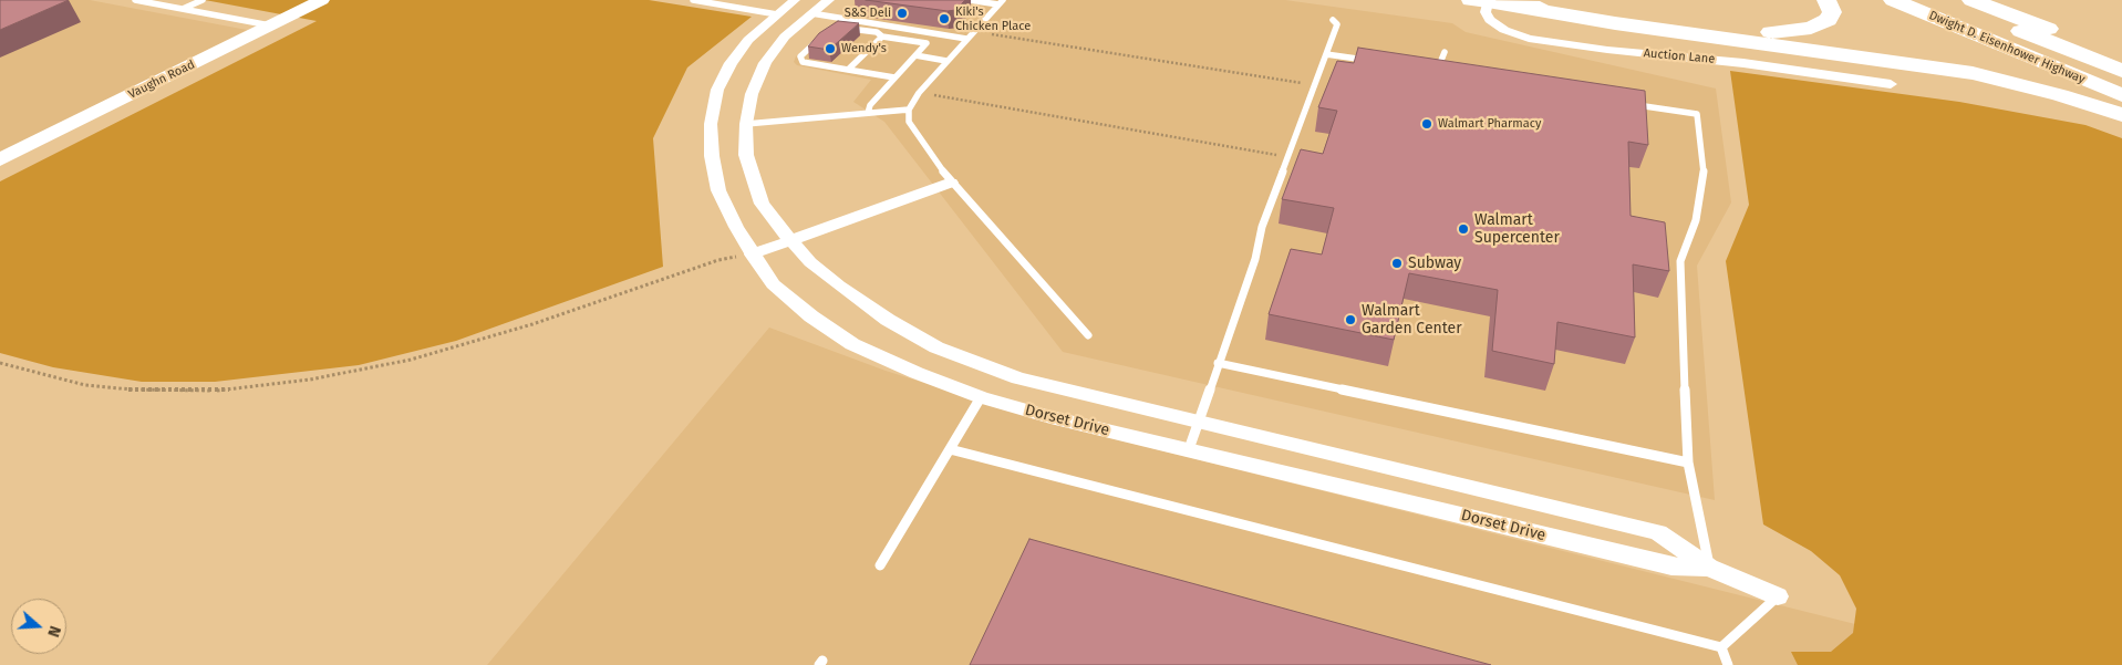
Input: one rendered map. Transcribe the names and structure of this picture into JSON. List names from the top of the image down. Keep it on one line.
{"streets":{"highway":["Dwight D. Eisenhower Highway"],"street":["Auction Lane","Vaughn Road","Dorset Drive"]},"places":["S&S Deli","Kiki's Chicken Place","Wendy's","Walmart Pharmacy","Walmart Supercenter","Subway","Walmart Garden Center"],"north":"right"}
